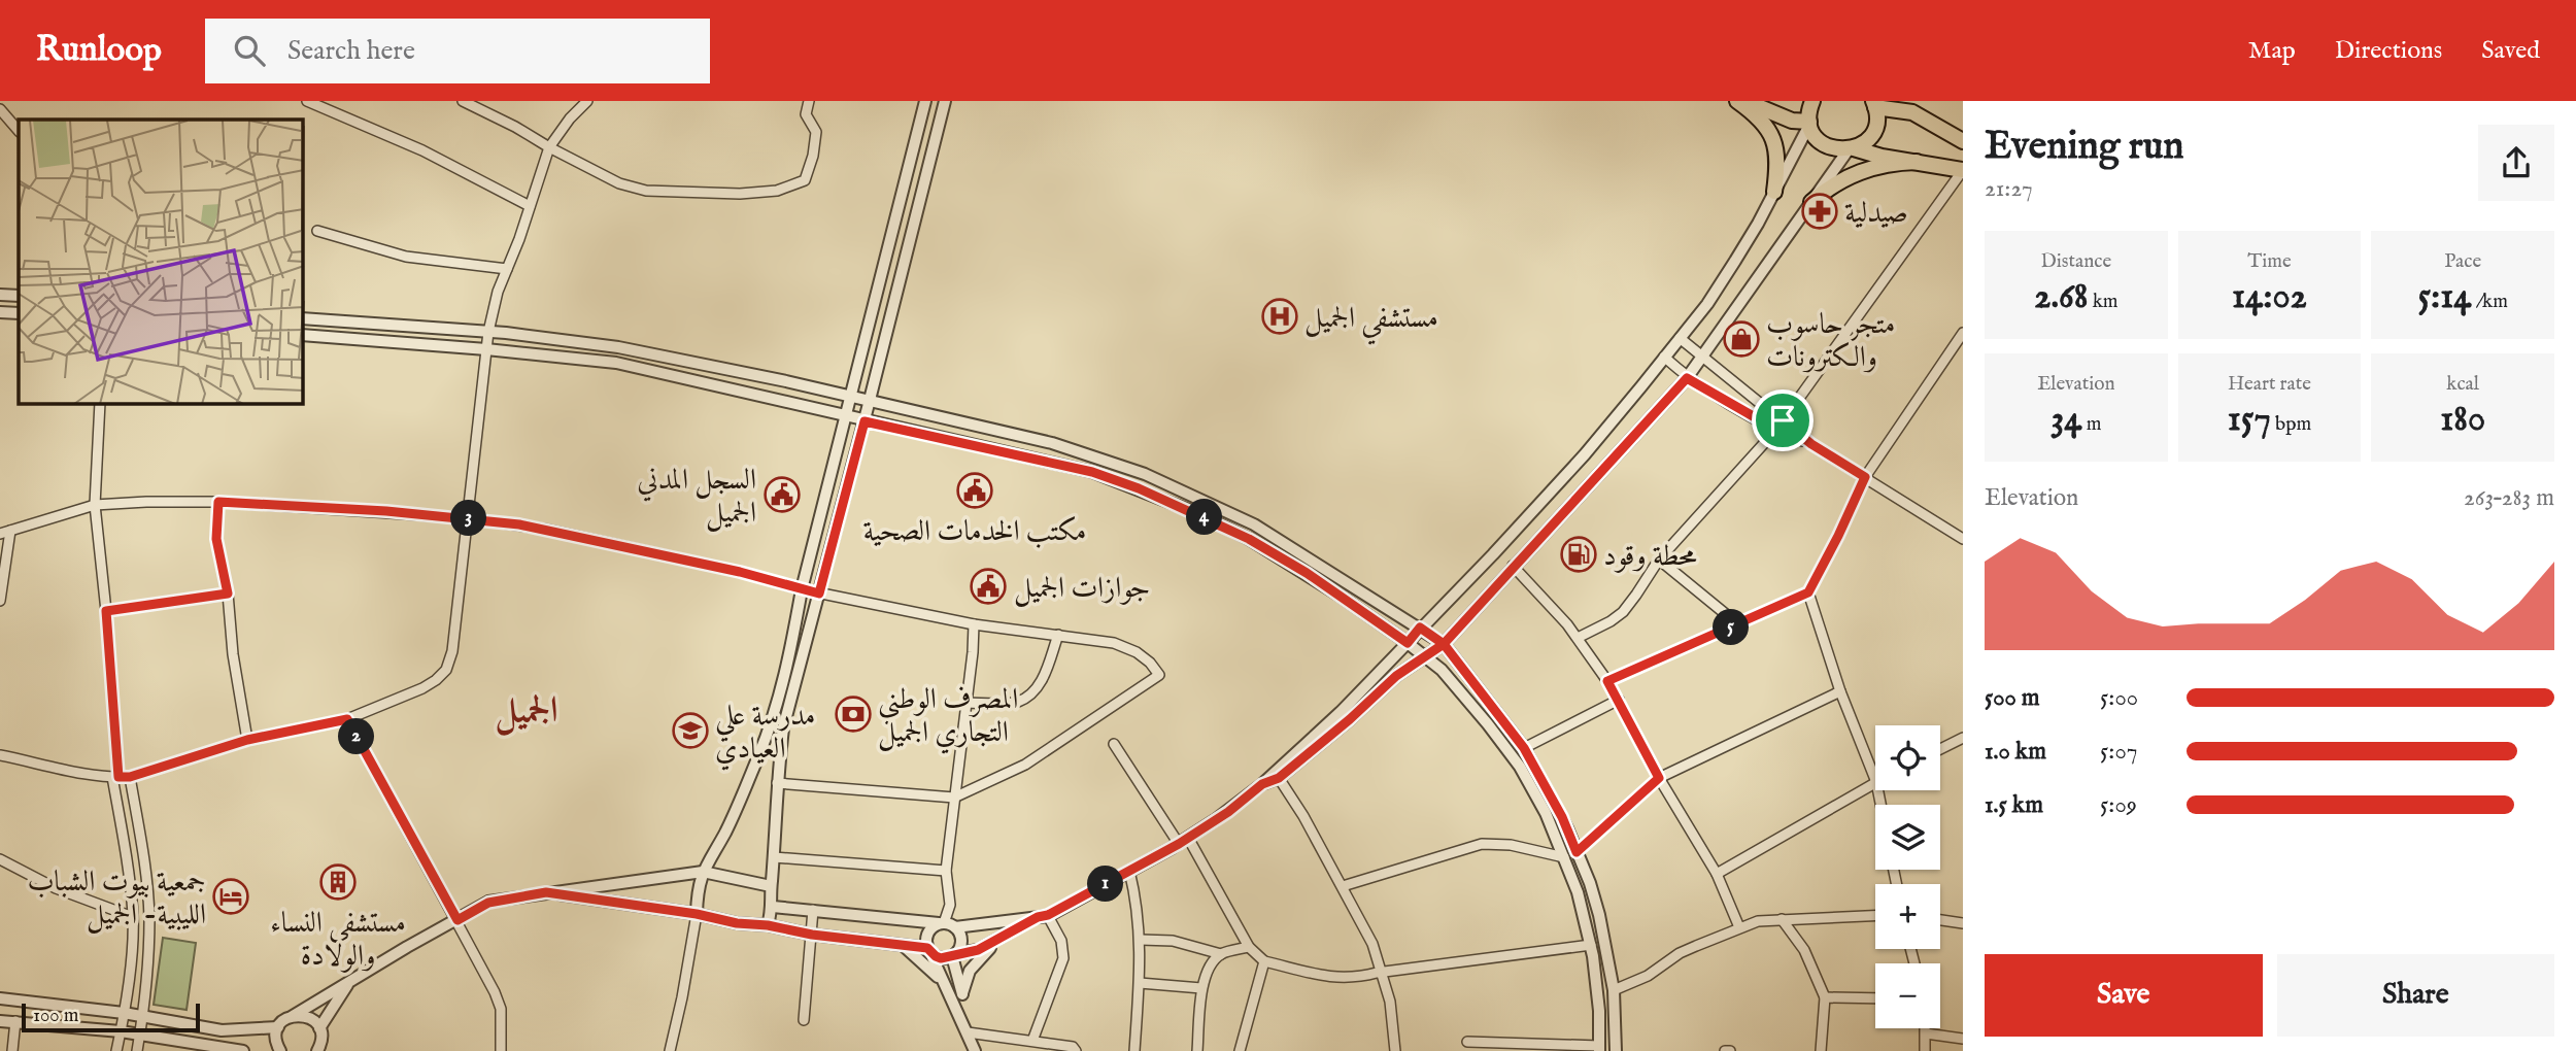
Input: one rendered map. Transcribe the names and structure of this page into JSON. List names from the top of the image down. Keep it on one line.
{"districts":["الجميل"],"places":{"pharmacy":["صيدلية"],"hospital":["مستشفي الجميل"],"shop":["متجر حاسوب والكترونات"],"public building":["مكتب الخدمات الصحية","السجل المدني الجميل","جوازات الجميل"],"fuel station":["محطة وقود"],"bank":["المصرف الوطني التجاري الجميل"],"school or university":["مدرسة علي العيادي"],"building":["مستشفي النساء والولادة"],"hotel":["جمعية بيوت الشباب الليبية- الجميل"]},"scale_bar":"100 m","page":{"header":"Runloop","search":"Search here","nav":["Map","Directions","Saved"],"heading":["Evening run","21:27"],"stats":[["Distance","2.68 km"],["Time","14:02"],["Pace","5:14 /km"],["Elevation","34 m"],["Heart rate","157 bpm"],["kcal","180"]],"chart":["Elevation","263–283 m"],"pins":["4","3","5","2","1"],"list":[{"name":"500 m","note":"5:00"},{"name":"1.0 km","note":"5:07"},{"name":"1.5 km","note":"5:09"}],"map_buttons":["+","−"],"buttons":["Save","Share"],"scale":"100 m"}}
